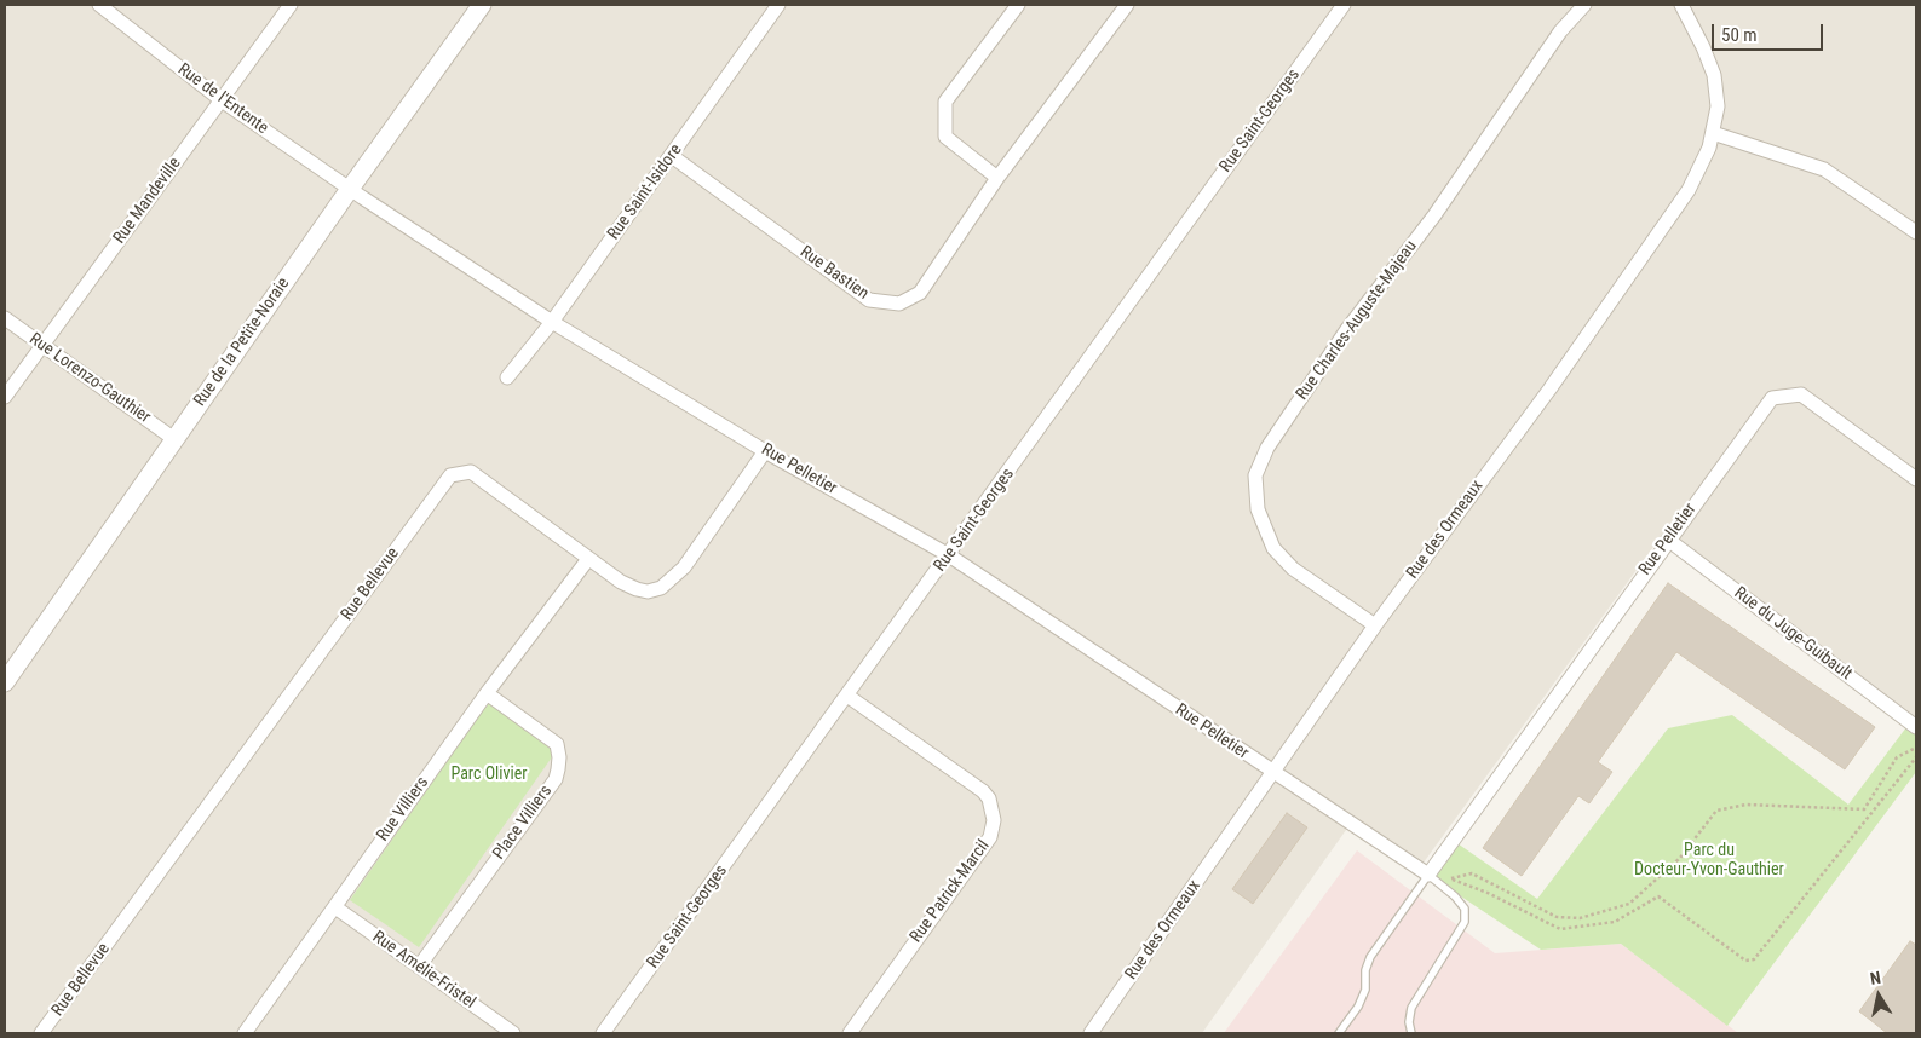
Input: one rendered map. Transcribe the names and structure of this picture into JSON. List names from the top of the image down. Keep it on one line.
{"streets":{"street":["Rue de l'Entente","Rue Saint-Georges","Rue Saint-Isidore","Rue Mandeville","Rue Bastien","Rue Charles-Auguste-Majeau","Rue de la Petite-Noraie","Rue Lorenzo-Gauthier","Rue Pelletier","Rue des Ormeaux","Rue Bellevue","Rue du Juge-Guibault","Rue Villiers","Place Villiers","Rue Patrick-Marcil","Rue Amélie-Fristel"]},"crossings":[["Rue de l'Entente","Rue Mandeville"],["Rue de l'Entente","Rue de la Petite-Noraie"],["Rue de l'Entente","Rue Pelletier"],["Rue Saint-Georges","Rue Pelletier"],["Rue Saint-Georges","Rue Patrick-Marcil"],["Rue Saint-Isidore","Rue Bastien"],["Rue Saint-Isidore","Rue Pelletier"],["Rue Mandeville","Rue Lorenzo-Gauthier"],["Rue Charles-Auguste-Majeau","Rue des Ormeaux"],["Rue de la Petite-Noraie","Rue Lorenzo-Gauthier"],["Rue de la Petite-Noraie","Rue Pelletier"],["Rue Pelletier","Rue des Ormeaux"],["Rue Pelletier","Rue Bellevue"],["Rue Pelletier","Rue du Juge-Guibault"],["Rue Bellevue","Rue Villiers"],["Rue Villiers","Place Villiers"],["Rue Villiers","Rue Amélie-Fristel"],["Place Villiers","Rue Amélie-Fristel"]],"parks":["Parc Olivier","Parc du Docteur-Yvon-Gauthier"],"scale_bar":"50 m","north":"top"}
